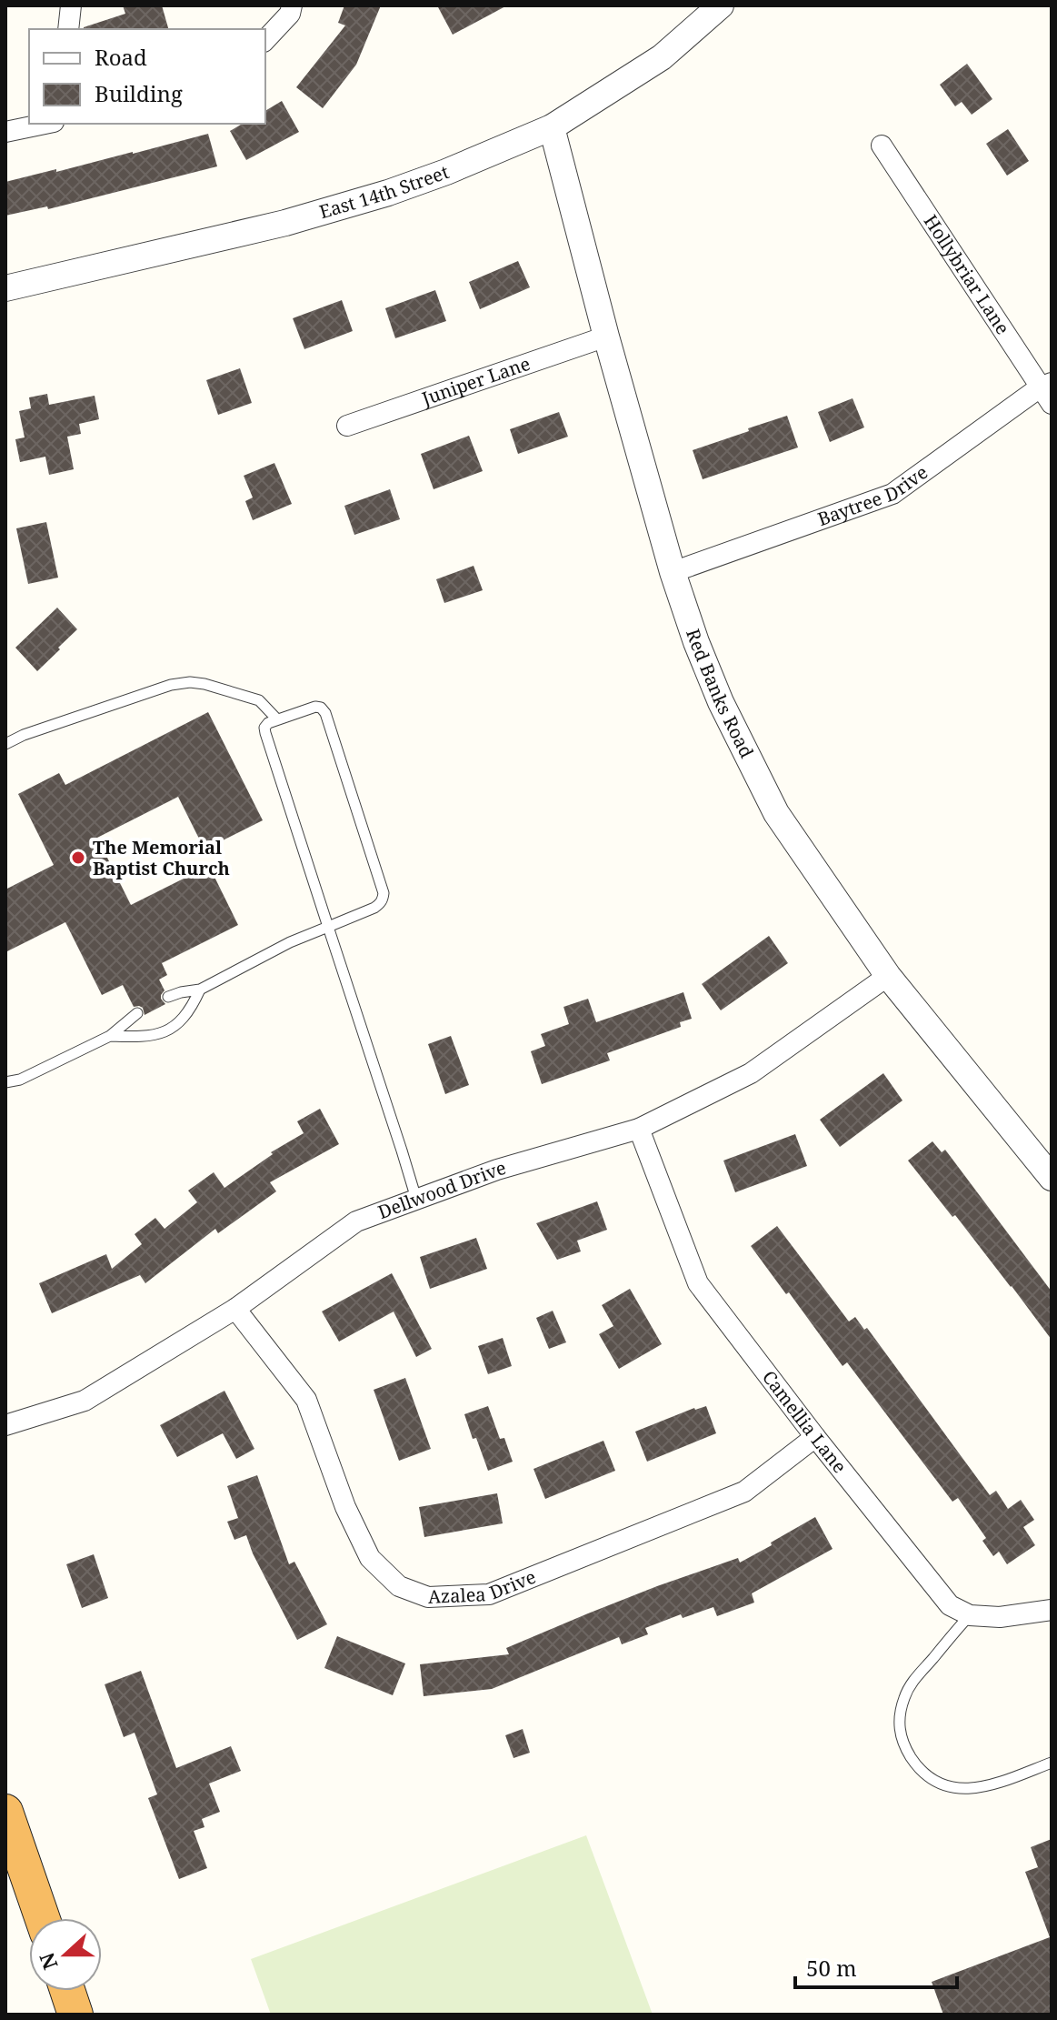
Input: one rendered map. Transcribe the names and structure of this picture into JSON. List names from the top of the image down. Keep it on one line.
{"streets":{"street":["East 14th Street","Hollybriar Lane","Juniper Lane","Baytree Drive","Red Banks Road","Dellwood Drive","Camellia Lane","Azalea Drive"]},"crossings":[["East 14th Street","Red Banks Road"],["Hollybriar Lane","Baytree Drive"],["Juniper Lane","Red Banks Road"],["Baytree Drive","Red Banks Road"],["Red Banks Road","Dellwood Drive"],["Dellwood Drive","Camellia Lane"],["Dellwood Drive","Azalea Drive"],["Camellia Lane","Azalea Drive"]],"places":["The Memorial Baptist Church"],"legend":["Road","Building"],"scale_bar":"50 m","north":"left"}
